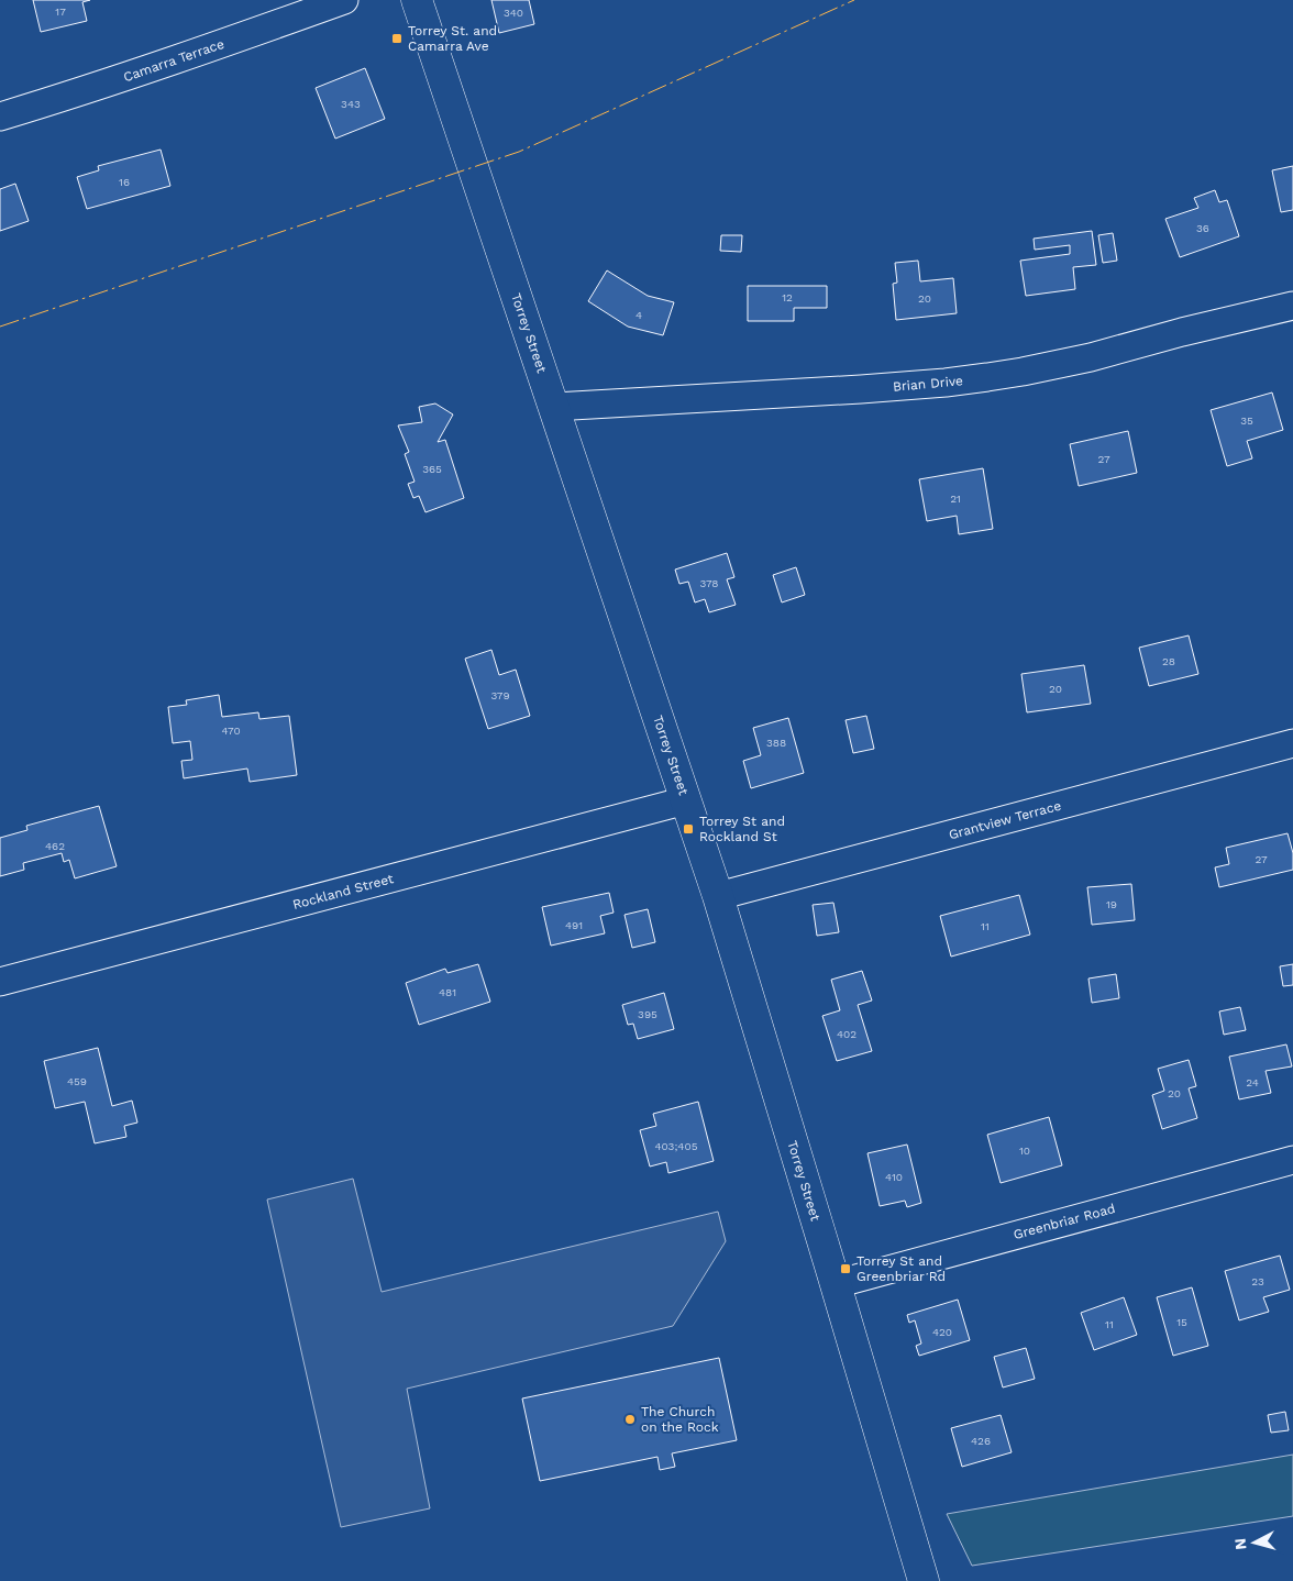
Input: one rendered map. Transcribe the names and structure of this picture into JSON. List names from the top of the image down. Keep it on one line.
{"streets":{"main road":["Torrey Street"],"street":["Camarra Terrace","Brian Drive","Grantview Terrace","Rockland Street","Greenbriar Road"]},"crossings":[["Torrey Street","Brian Drive"],["Torrey Street","Grantview Terrace"],["Torrey Street","Rockland Street"],["Torrey Street","Greenbriar Road"]],"places":{"transit":["Torrey St. and Camarra Ave","Torrey St and Rockland St","Torrey St and Greenbriar Rd"],"other":["The Church on the Rock"]},"house_numbers":["17","340","343","16","36","12","20","4","35","27","365","21","378","28","20","379","470","388","462","27","19","491","11","481","395","402","459","24","20","403;405","10","410","23","15","11","420","426"],"north":"left"}
